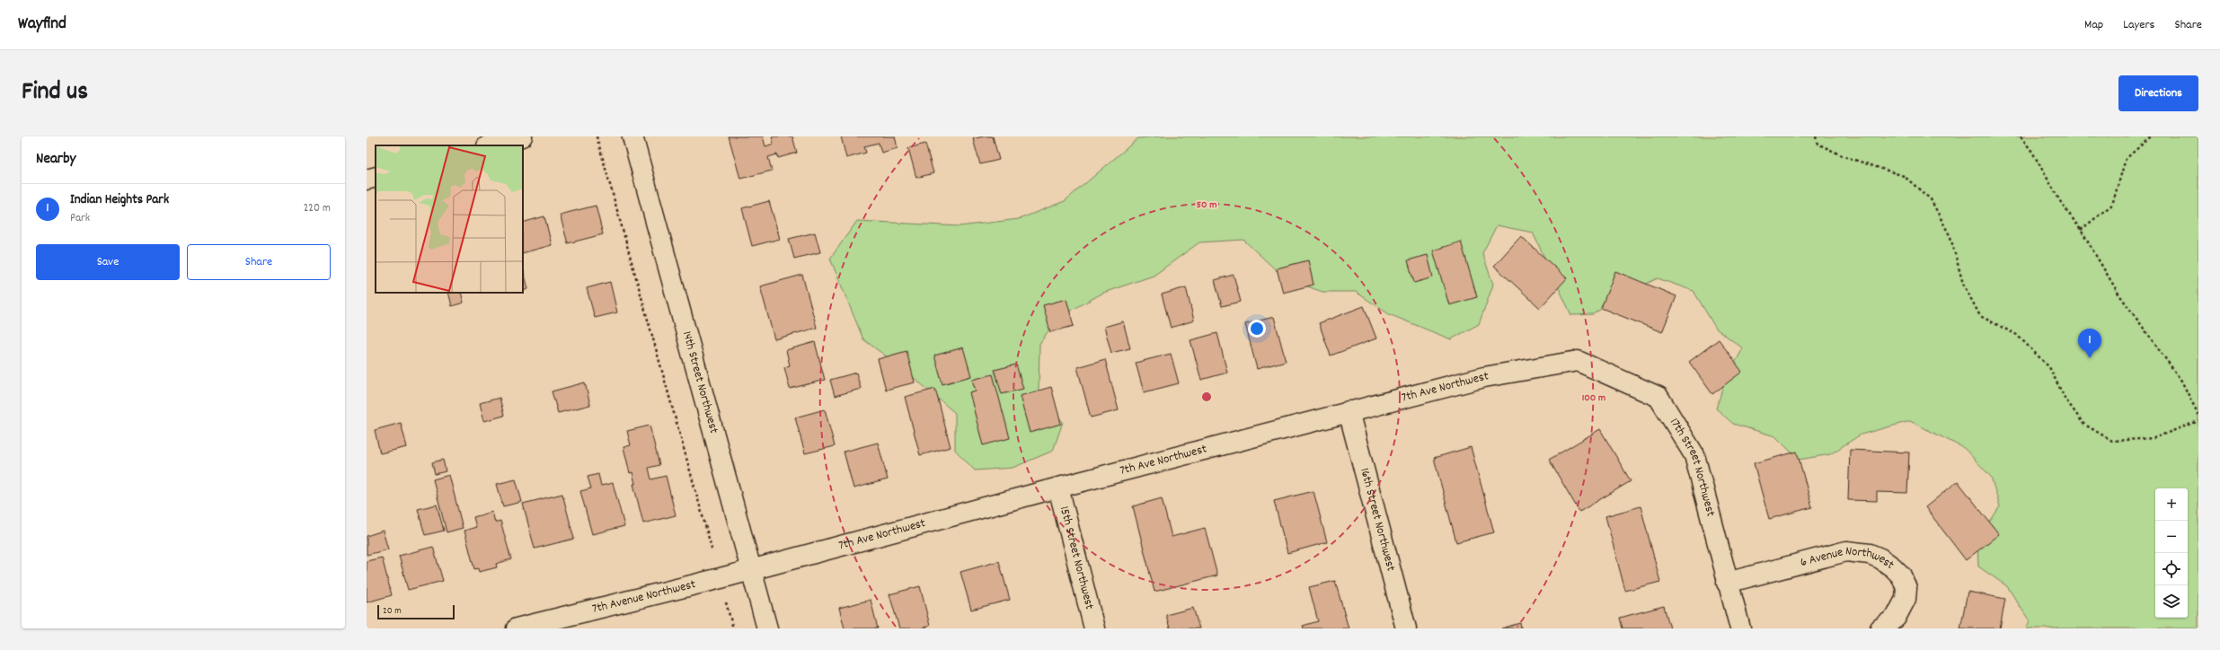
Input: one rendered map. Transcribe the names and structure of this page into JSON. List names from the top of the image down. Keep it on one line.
{"streets":{"street":["14th Street Northwest","7th Ave Northwest","17th Street Northwest","16th Street Northwest","15th Street Northwest","6 Avenue Northwest","7th Avenue Northwest"]},"crossings":[["14th Street Northwest","7th Ave Northwest"],["14th Street Northwest","7th Avenue Northwest"],["7th Ave Northwest","17th Street Northwest"],["7th Ave Northwest","16th Street Northwest"],["7th Ave Northwest","15th Street Northwest"],["7th Ave Northwest","7th Avenue Northwest"],["17th Street Northwest","6 Avenue Northwest"]],"scale_bar":"20 m","page":{"header":"Wayfind","nav":["Map","Layers","Share"],"title":"Find us","buttons":["Directions",["Save","Share"]],"heading":"Nearby","list":[{"mark":"1","name":"Indian Heights Park","note":"Park","value":"220 m"}],"pins":"1","map_buttons":["+","−"],"scale":"20 m"},"rings":["50 m","100 m"]}
